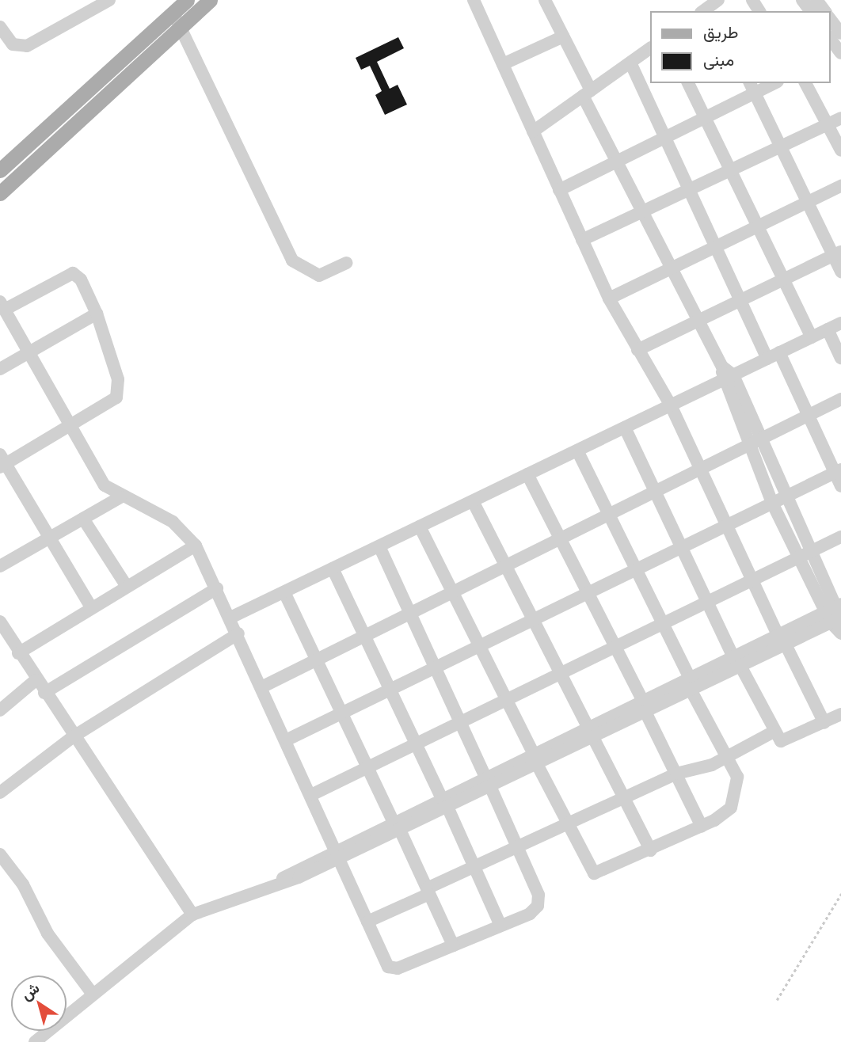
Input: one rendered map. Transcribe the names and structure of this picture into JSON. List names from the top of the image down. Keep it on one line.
{"legend":["طريق","مبنى"],"north":"top left"}
